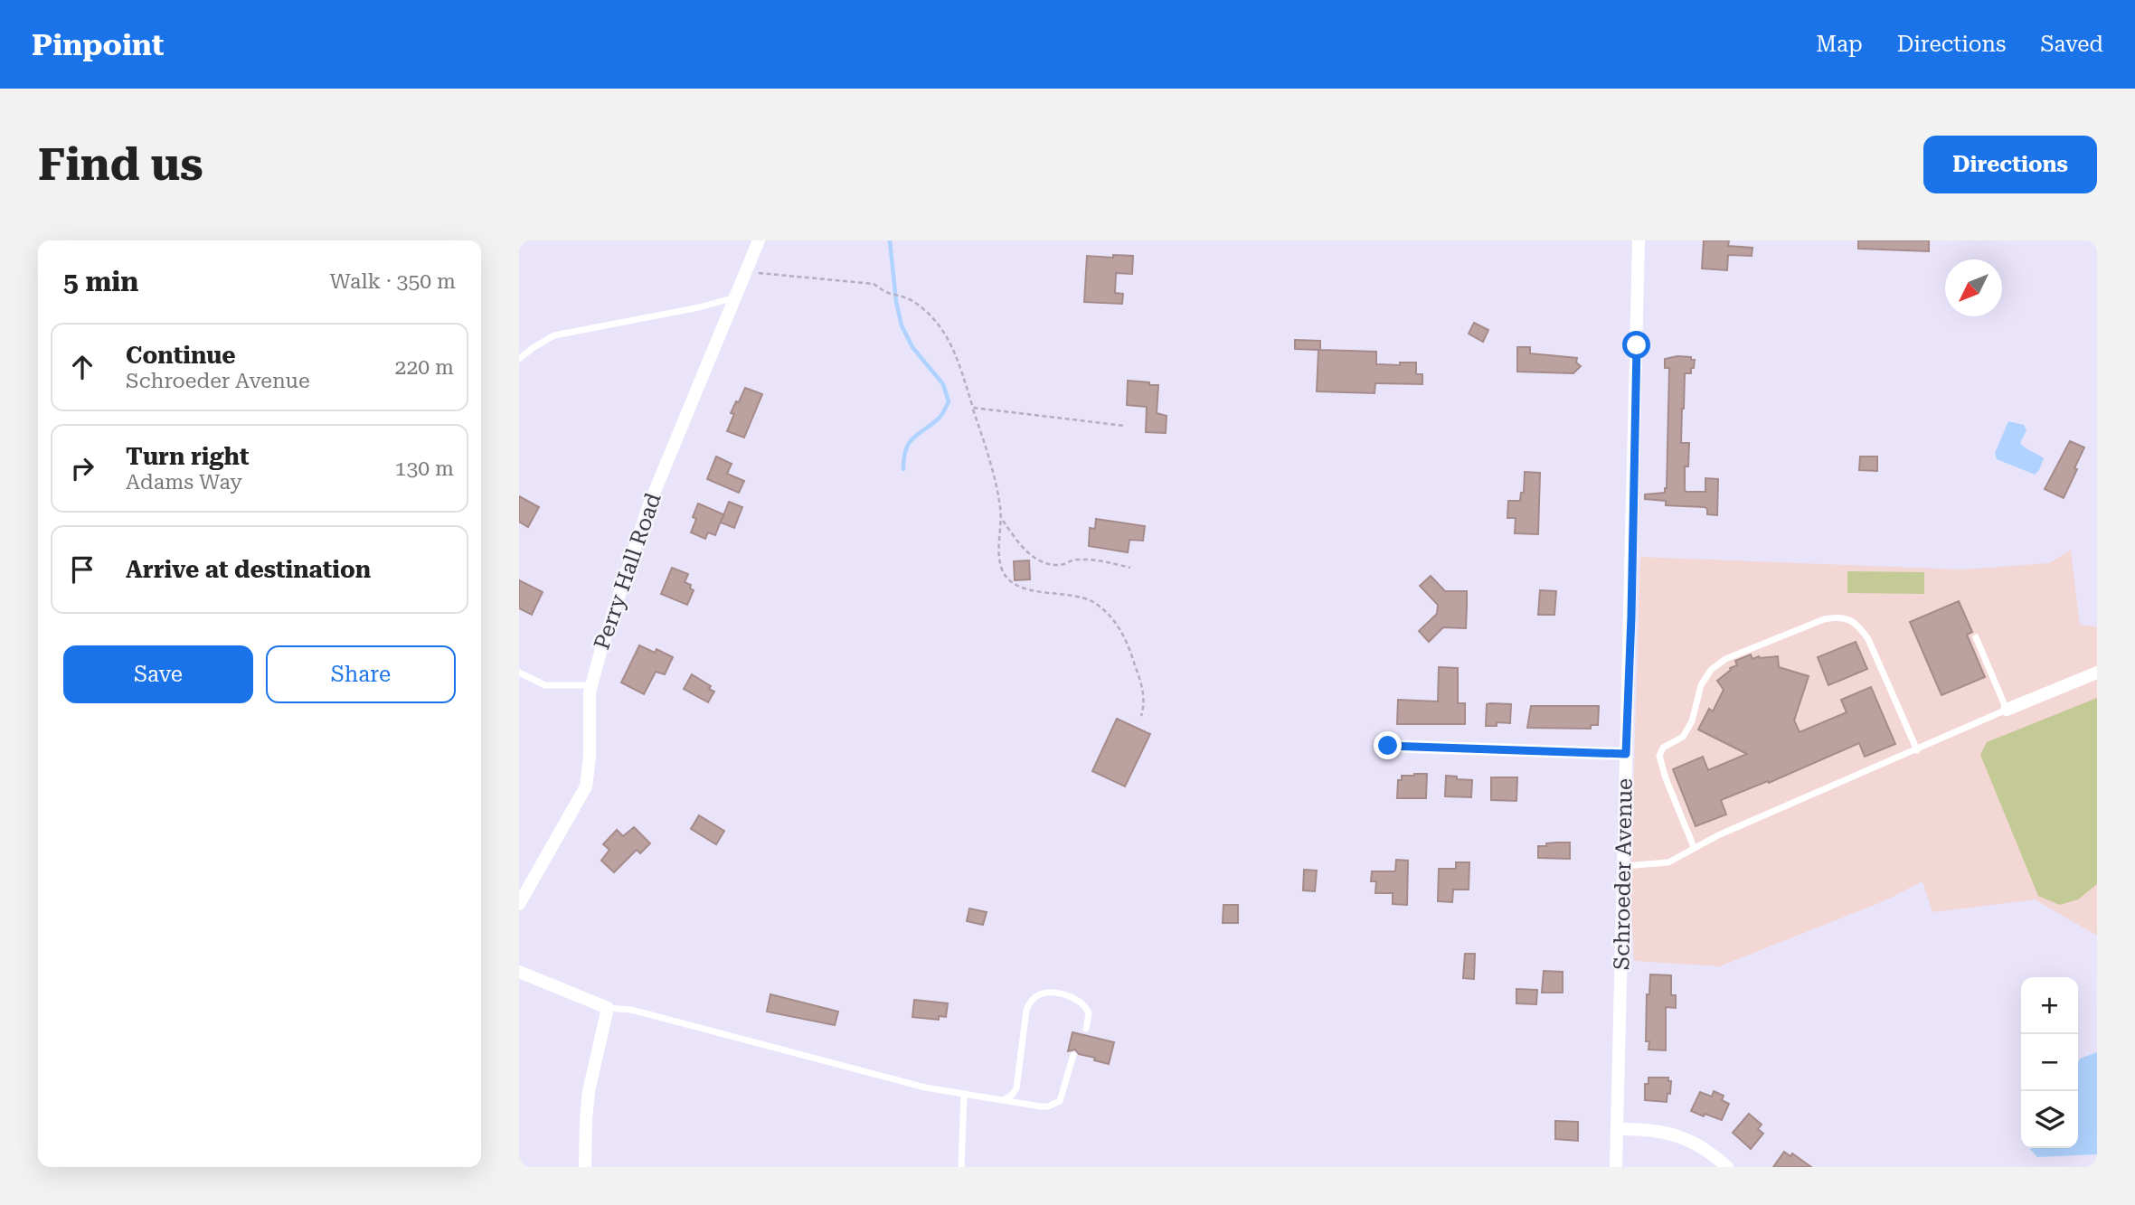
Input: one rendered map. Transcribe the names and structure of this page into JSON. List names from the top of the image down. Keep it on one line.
{"streets":{"street":["Perry Hall Road","Schroeder Avenue"]},"north":"bottom left","page":{"header":"Pinpoint","nav":["Map","Directions","Saved"],"buttons":["Directions",["Save","Share"]],"title":"Find us","heading":["5 min","Walk · 350 m"],"list":[["Continue","Schroeder Avenue","220 m"],["Turn right","Adams Way","130 m"],"Arrive at destination"],"map_buttons":["+","−"]}}
